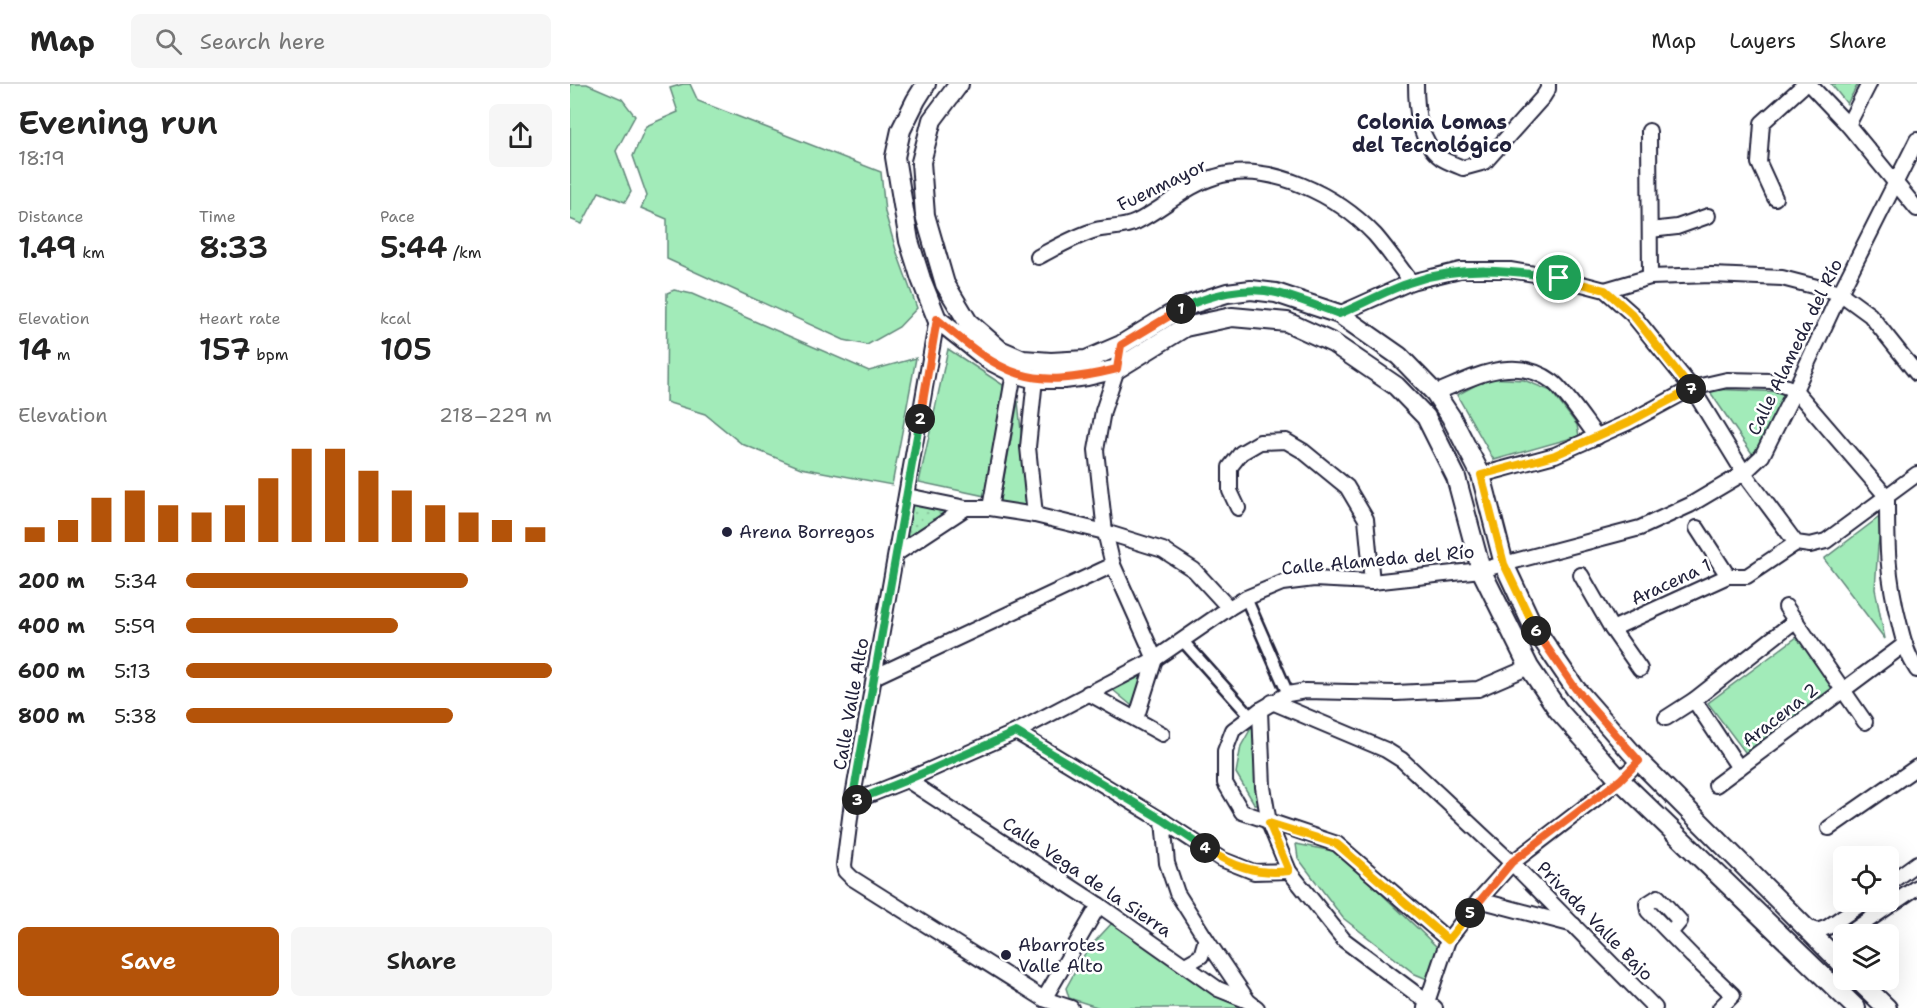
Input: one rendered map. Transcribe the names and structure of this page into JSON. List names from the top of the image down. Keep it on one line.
{"streets":{"street":["Fuenmayor","Calle Alameda del Río","Aracena 1","Calle Valle Alto","Aracena 2","Calle Vega de la Sierra","Privada Valle Bajo"]},"crossings":[["Calle Alameda del Río","Calle Valle Alto"],["Calle Alameda del Río","Calle Vega de la Sierra"]],"districts":["Colonia Lomas del Tecnológico"],"places":["Arena Borregos","Abarrotes Valle Alto"],"page":{"header":"Map","search":"Search here","nav":["Map","Layers","Share"],"heading":["Evening run","18:19"],"stats":[["Distance","1.49 km"],["Time","8:33"],["Pace","5:44 /km"],["Elevation","14 m"],["Heart rate","157 bpm"],["kcal","105"]],"pins":["1","7","2","6","3","4","5"],"chart":["Elevation","218–229 m"],"list":[{"name":"200 m","note":"5:34"},{"name":"400 m","note":"5:59"},{"name":"600 m","note":"5:13"},{"name":"800 m","note":"5:38"}],"buttons":["Save","Share"]}}
